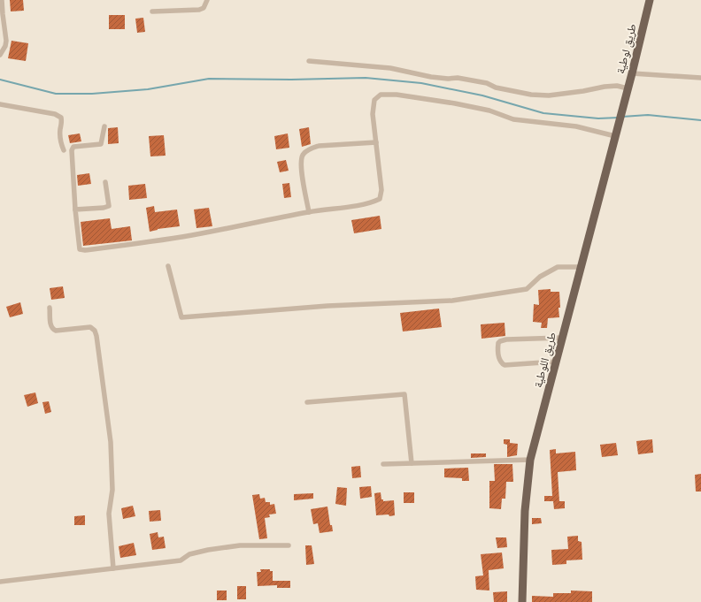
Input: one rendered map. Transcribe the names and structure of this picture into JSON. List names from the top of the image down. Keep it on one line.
{"streets":{"main road":["طريق لوطية","طريق اللوطية"]},"crossings":[["طريق لوطية","طريق اللوطية"]]}
